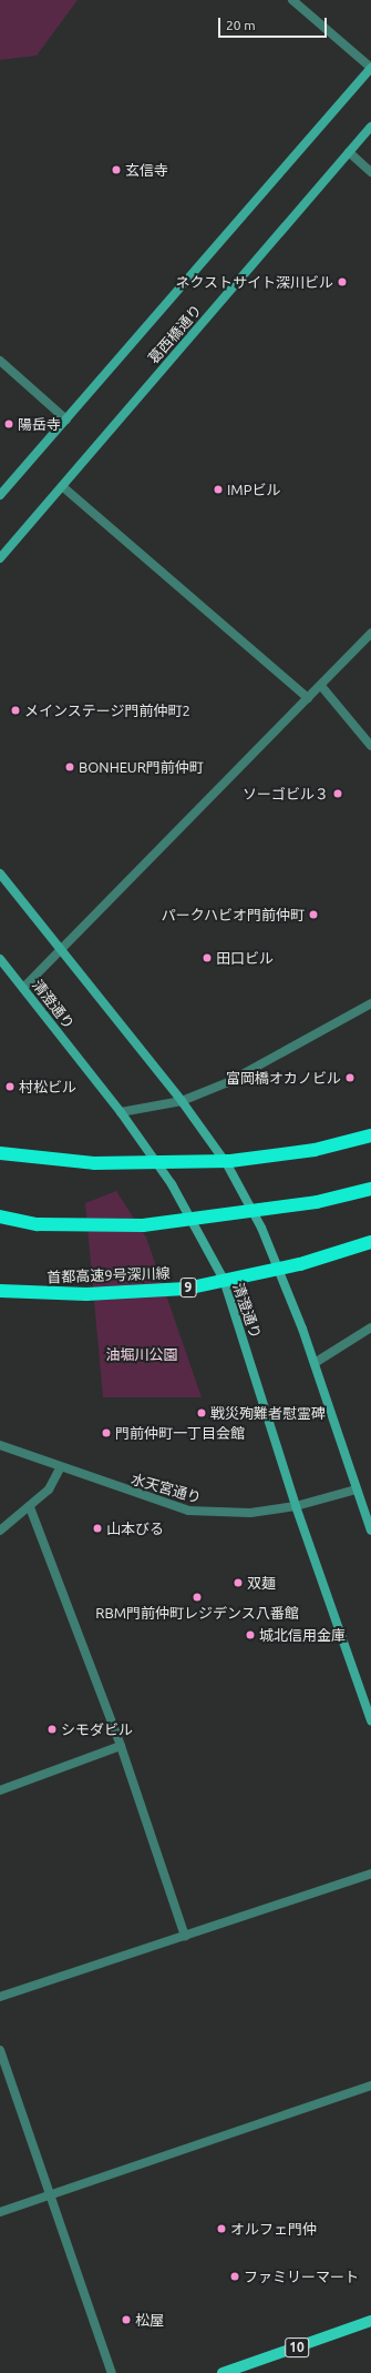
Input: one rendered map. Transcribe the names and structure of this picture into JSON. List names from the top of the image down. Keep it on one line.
{"streets":{"highway":["首都高速9号深川線","9"],"main road":["葛西橋通り","清澄通り","10"],"street":["水天宮通り"]},"crossings":[["清澄通り","水天宮通り"]],"parks":["油堀川公園"],"places":["玄信寺","ネクストサイト深川ビル","陽岳寺","IMPビル","メインステージ門前仲町2","BONHEUR門前仲町","ソーゴビル３","パークハビオ門前仲町","田口ビル","富岡橋オカノビル","村松ビル","戦災殉難者慰霊碑","門前仲町一丁目会館","山本びる","双麺","RBM門前仲町レジデンス八番館","城北信用金庫","シモダビル","オルフェ門仲","ファミリーマート","松屋"],"scale_bar":"20 m"}
